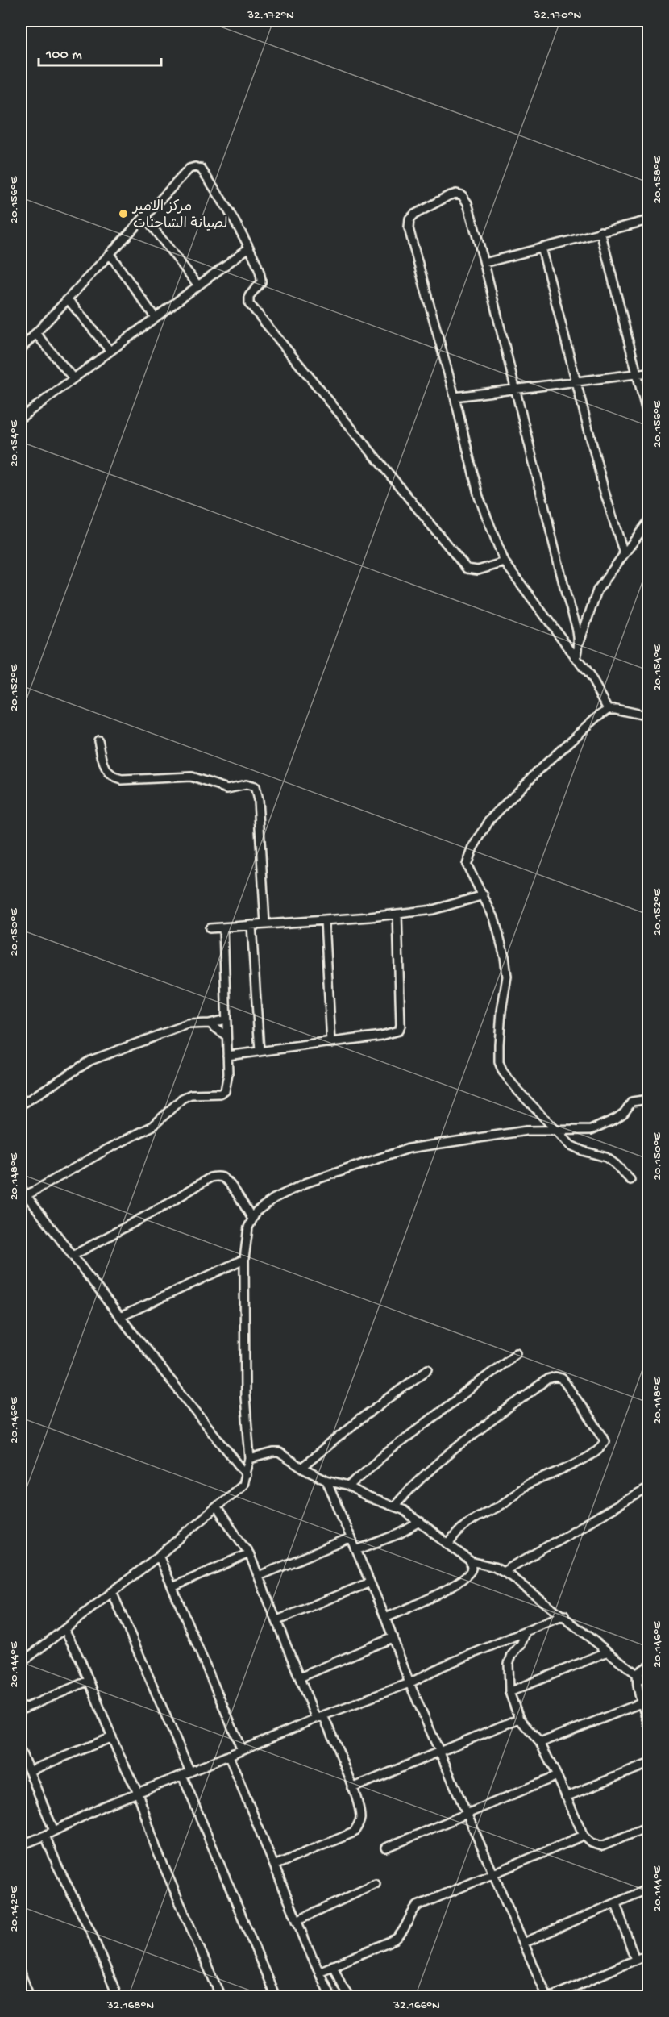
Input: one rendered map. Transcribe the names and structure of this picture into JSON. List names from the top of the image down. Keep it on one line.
{"places":["مركز الامير لصيانة الشاحنات"],"scale_bar":"100 m","coordinates":["32.172°N","32.170°N","20.158°E","20.156°E","20.154°E","20.152°E","20.150°E","20.148°E","20.146°E","20.144°E","20.142°E","32.168°N","32.166°N"]}
